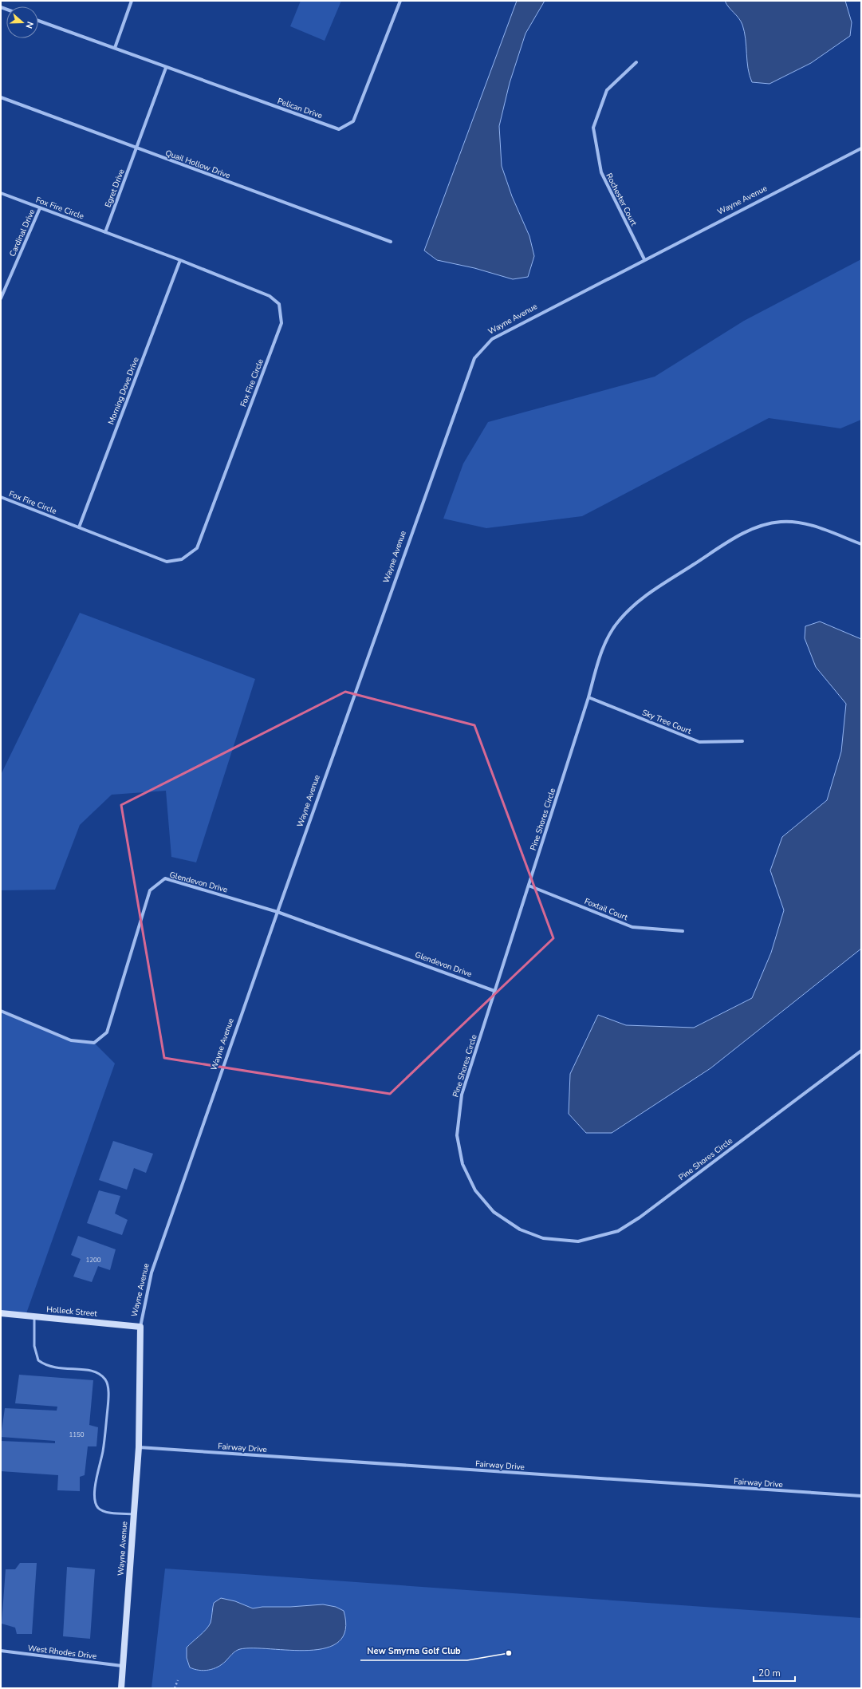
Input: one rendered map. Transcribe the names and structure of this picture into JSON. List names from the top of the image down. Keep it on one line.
{"streets":{"street":["Pelican Drive","Quail Hollow Drive","Egret Drive","Rochester Court","Wayne Avenue","Fox Fire Circle","Cardinal Drive","Morning Dove Drive","Sky Tree Court","Pine Shores Circle","Glendevon Drive","Foxtail Court","Holleck Street","Fairway Drive","West Rhodes Drive"]},"crossings":[["Quail Hollow Drive","Egret Drive"],["Egret Drive","Fox Fire Circle"],["Rochester Court","Wayne Avenue"],["Wayne Avenue","Glendevon Drive"],["Wayne Avenue","Holleck Street"],["Wayne Avenue","Fairway Drive"],["Wayne Avenue","West Rhodes Drive"],["Fox Fire Circle","Cardinal Drive"],["Fox Fire Circle","Morning Dove Drive"],["Sky Tree Court","Pine Shores Circle"],["Pine Shores Circle","Glendevon Drive"],["Pine Shores Circle","Foxtail Court"]],"places":["New Smyrna Golf Club"],"house_numbers":["1200","1150"],"scale_bar":"20 m","north":"right"}
